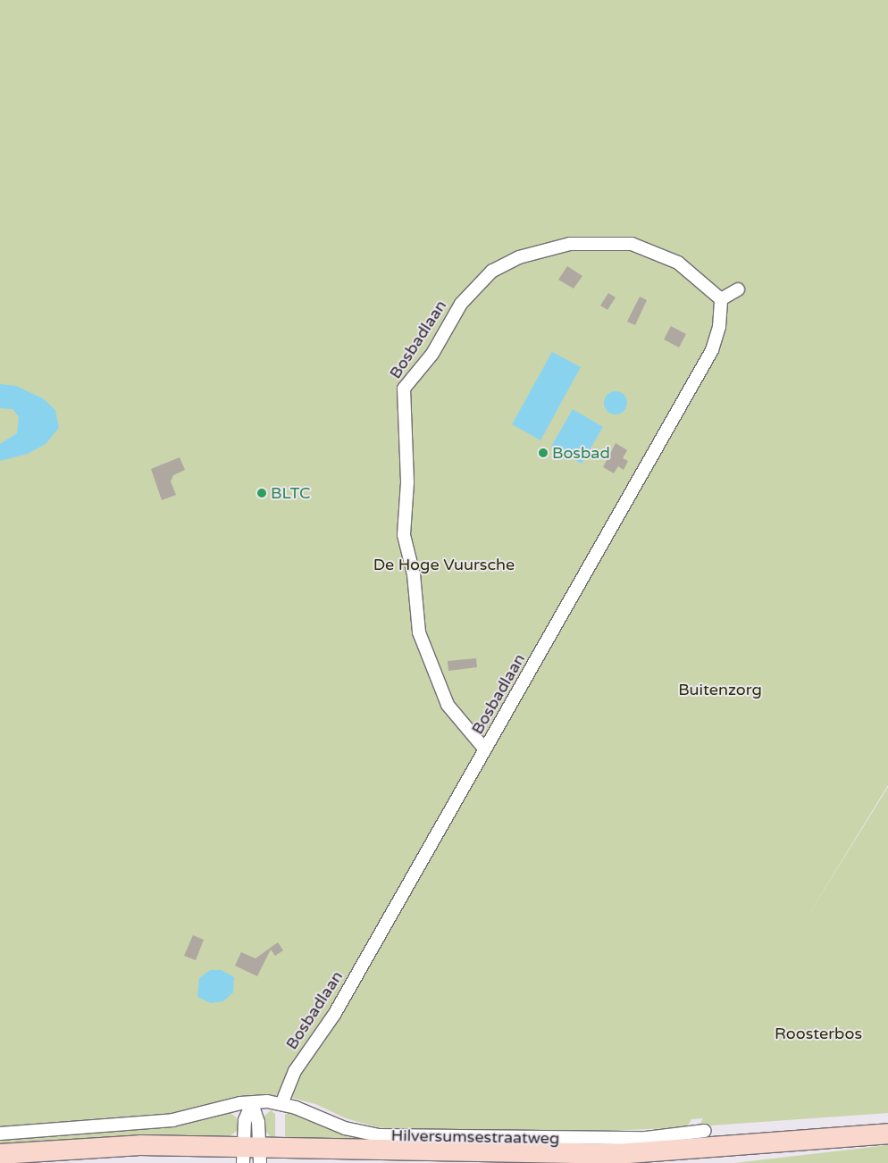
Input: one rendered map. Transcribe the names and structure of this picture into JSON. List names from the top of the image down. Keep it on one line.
{"streets":{"main road":["Hilversumsestraatweg"],"street":["Bosbadlaan"]},"crossings":[["Bosbadlaan","Hilversumsestraatweg"]],"parks":["De Hoge Vuursche","Buitenzorg","Roosterbos"],"places":["Bosbad","BLTC"]}
